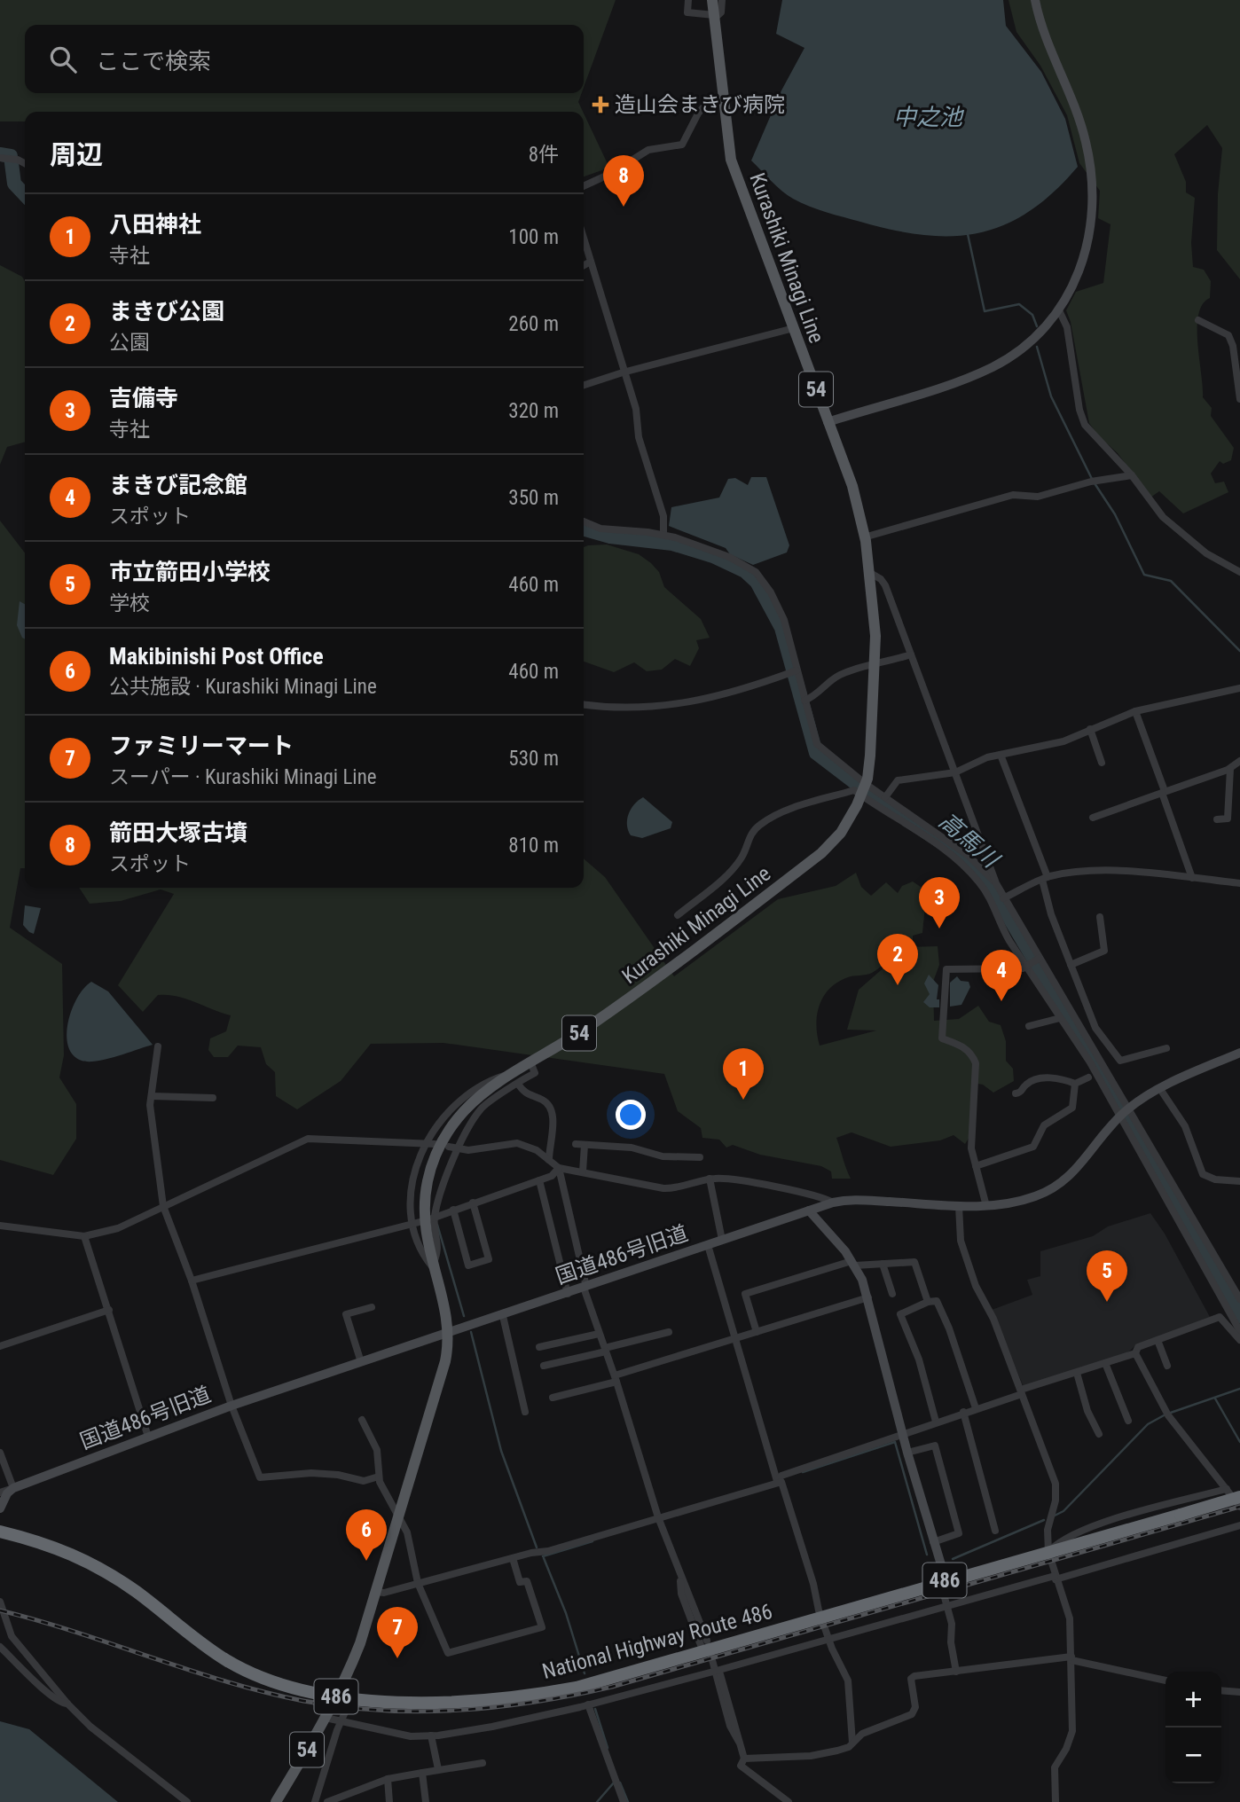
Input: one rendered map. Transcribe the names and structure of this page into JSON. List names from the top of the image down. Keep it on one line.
{"streets":{"highway":["486","National Highway Route 486"],"main road":["Kurashiki Minagi Line","54"],"street":["国道486号旧道"]},"crossings":[["Kurashiki Minagi Line","国道486号旧道"],["Kurashiki Minagi Line","National Highway Route 486"]],"water":["中之池","高馬川"],"places":{"health":["造山会まきび病院"]},"page":{"search":"ここで検索","heading":["周辺","8件"],"pins":["8","3","2","4","1","5","6","7"],"list":[{"mark":"1","name":"八田神社","note":"寺社","value":"100 m"},{"mark":"2","name":"まきび公園","note":"公園","value":"260 m"},{"mark":"3","name":"吉備寺","note":"寺社","value":"320 m"},{"mark":"4","name":"まきび記念館","note":"スポット","value":"350 m"},{"mark":"5","name":"市立箭田小学校","note":"学校","value":"460 m"},{"mark":"6","name":"Makibinishi Post Office","note":"公共施設 · Kurashiki Minagi Line","value":"460 m"},{"mark":"7","name":"ファミリーマート","note":"スーパー · Kurashiki Minagi Line","value":"530 m"},{"mark":"8","name":"箭田大塚古墳","note":"スポット","value":"810 m"}],"map_buttons":["+","−"]}}
